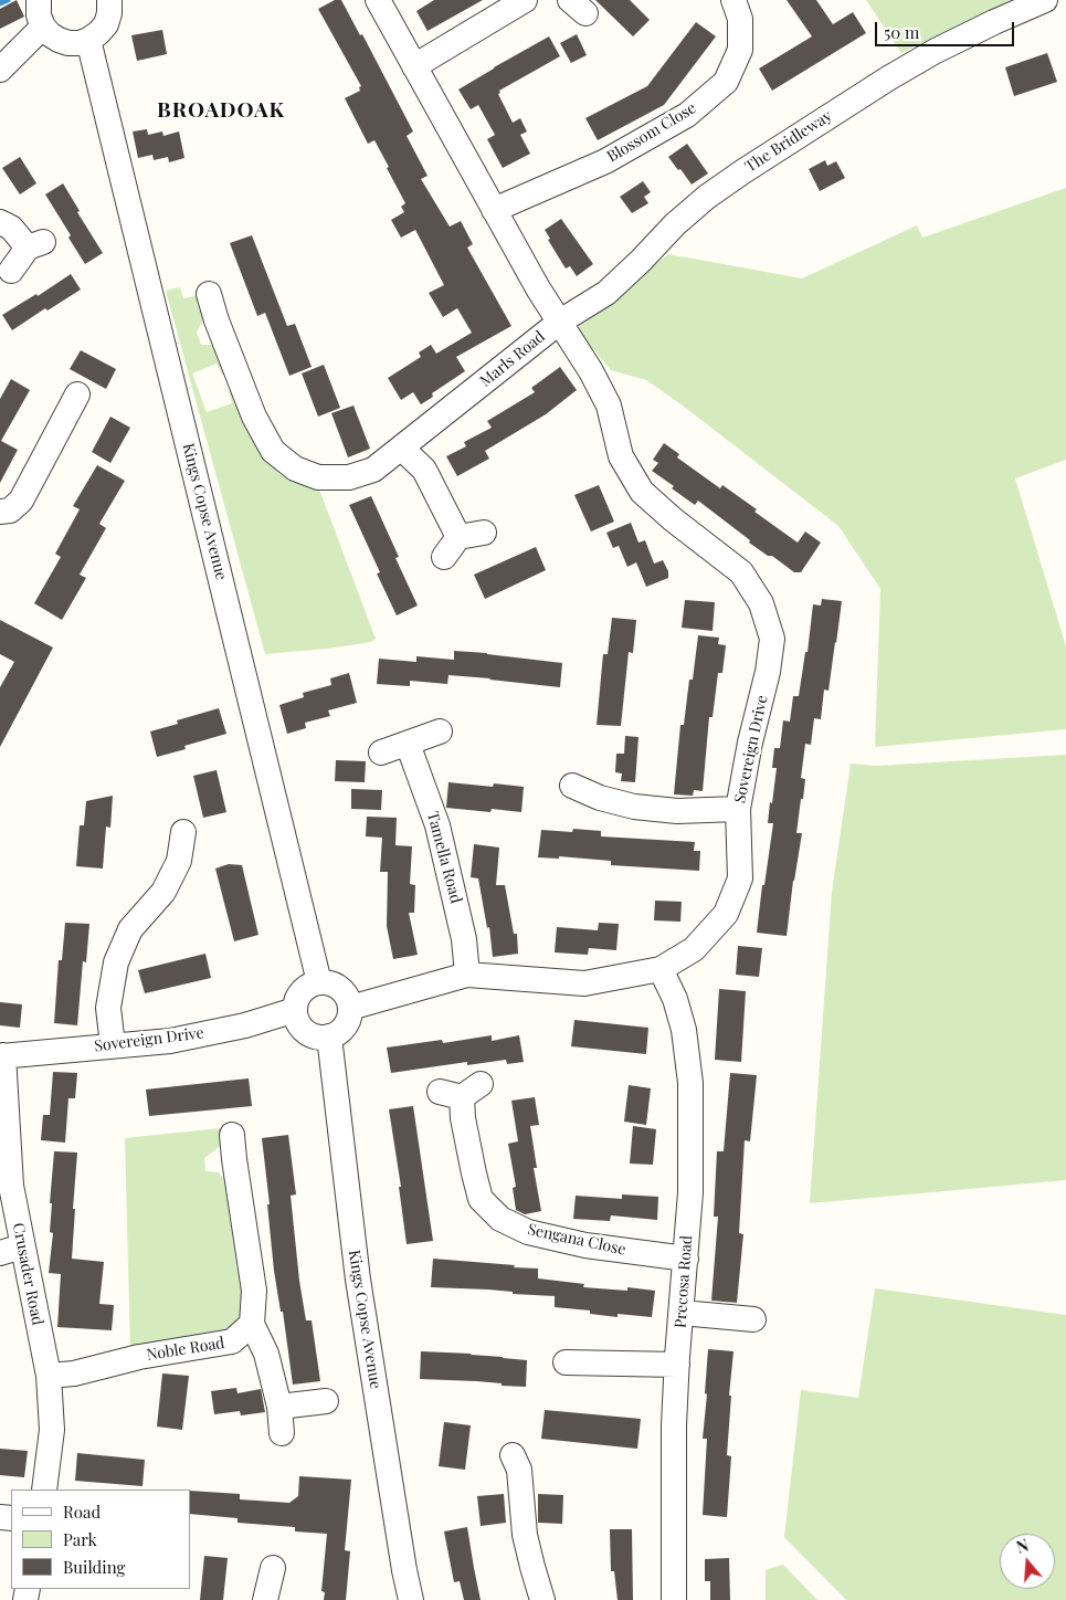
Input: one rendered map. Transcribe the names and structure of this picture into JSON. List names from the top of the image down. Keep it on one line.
{"streets":{"street":["Blossom Close","The Bridleway","Marls Road","Kings Copse Avenue","Sovereign Drive","Tamella Road","Sengana Close","Crusader Road","Precosa Road","Noble Road"]},"crossings":[["Blossom Close","Marls Road"],["The Bridleway","Marls Road"],["The Bridleway","Sovereign Drive"],["Marls Road","Sovereign Drive"],["Kings Copse Avenue","Sovereign Drive"],["Sovereign Drive","Tamella Road"],["Sovereign Drive","Crusader Road"],["Sovereign Drive","Precosa Road"],["Sengana Close","Precosa Road"],["Crusader Road","Noble Road"]],"districts":["BROADOAK"],"legend":["Road","Park","Building"],"scale_bar":"50 m","north":"top"}
